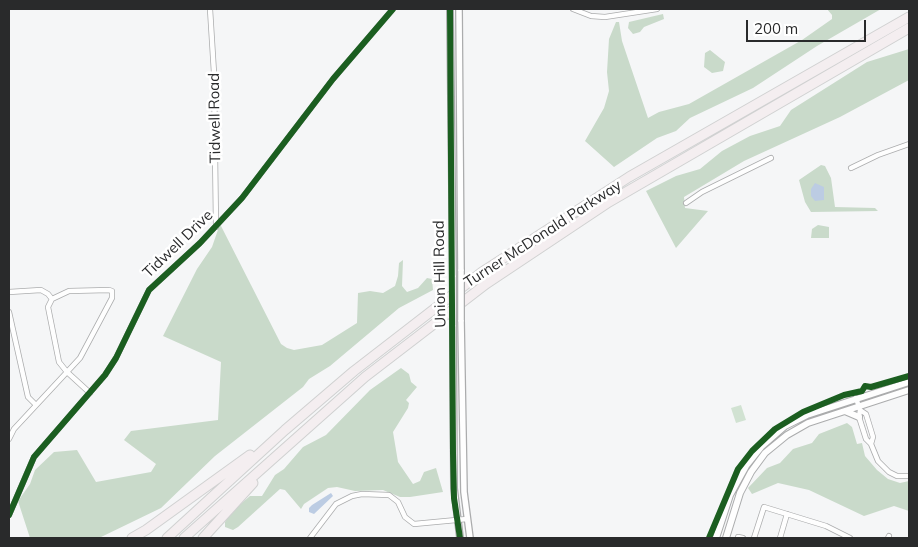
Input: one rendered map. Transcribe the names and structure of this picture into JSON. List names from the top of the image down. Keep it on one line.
{"streets":{"highway":["Turner McDonald Parkway"],"street":["Tidwell Road","Tidwell Drive","Union Hill Road"]},"crossings":[["Tidwell Road","Tidwell Drive"]],"scale_bar":"200 m"}
